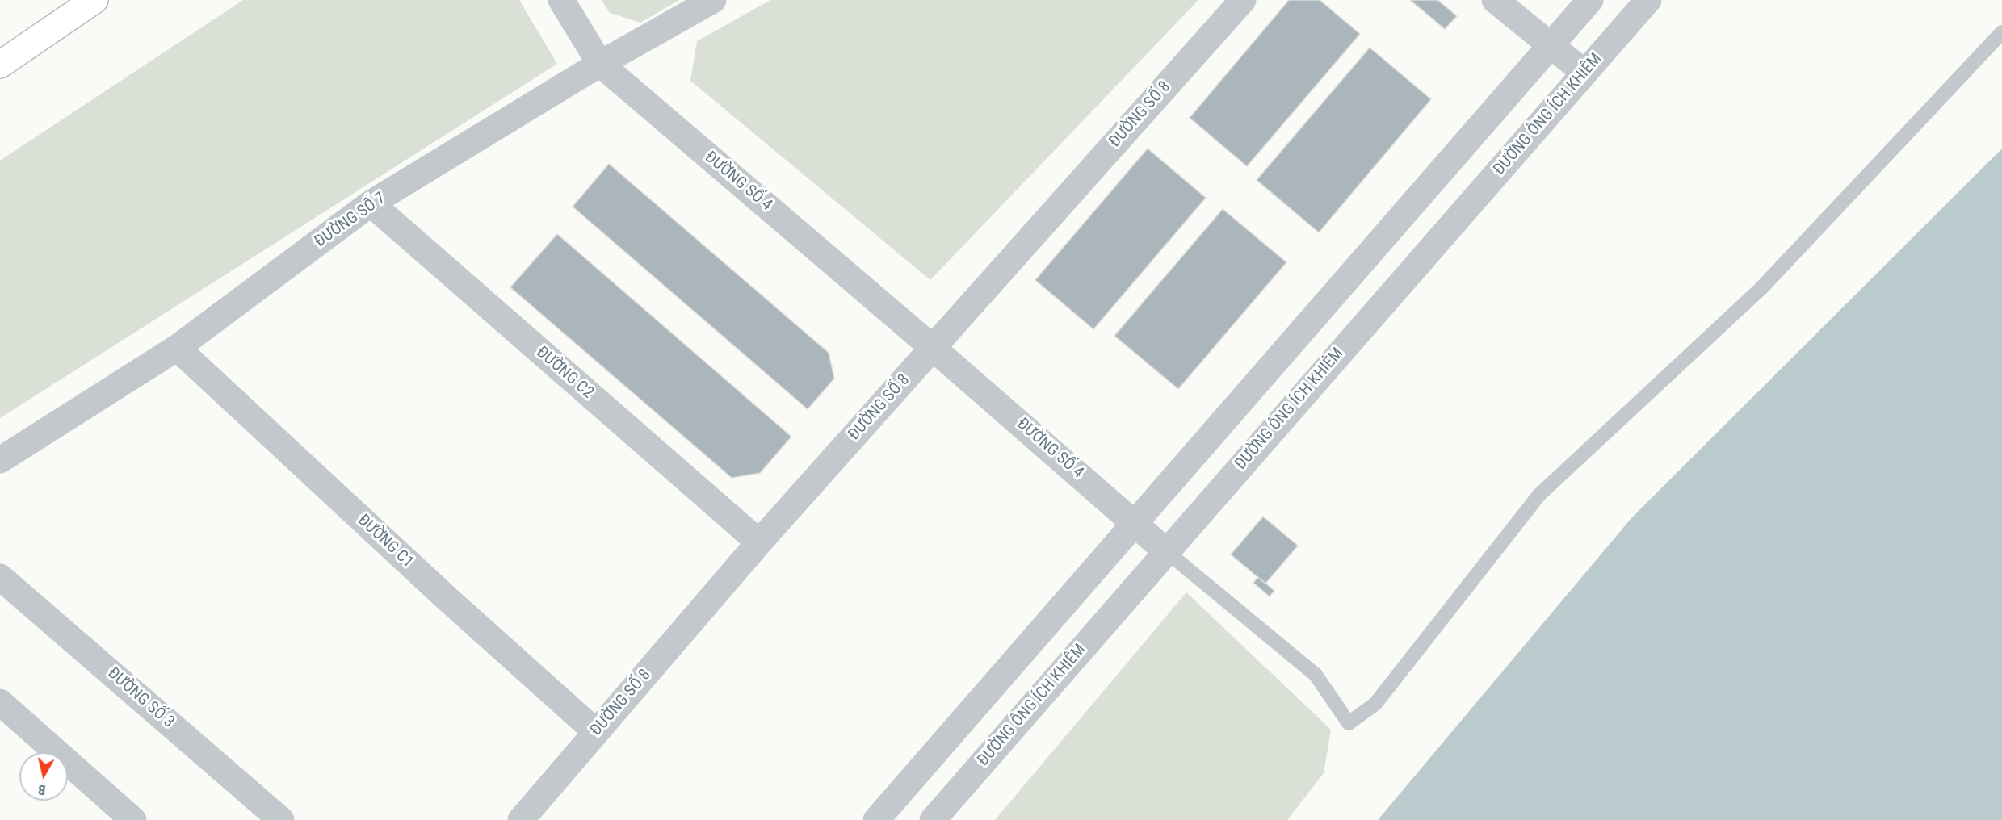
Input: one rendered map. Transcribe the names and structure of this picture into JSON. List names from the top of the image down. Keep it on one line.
{"streets":{"street":["ĐƯỜNG SỐ 8","ĐƯỜNG ÔNG ÍCH KHIÊM","ĐƯỜNG SỐ 4","ĐƯỜNG SỐ 7","ĐƯỜNG C2","ĐƯỜNG C1","ĐƯỜNG SỐ 3"]},"crossings":[["ĐƯỜNG SỐ 8","ĐƯỜNG SỐ 4"],["ĐƯỜNG SỐ 8","ĐƯỜNG C2"],["ĐƯỜNG SỐ 8","ĐƯỜNG C1"],["ĐƯỜNG ÔNG ÍCH KHIÊM","ĐƯỜNG SỐ 4"],["ĐƯỜNG SỐ 4","ĐƯỜNG SỐ 7"],["ĐƯỜNG SỐ 7","ĐƯỜNG C2"],["ĐƯỜNG SỐ 7","ĐƯỜNG C1"]],"north":"bottom"}
